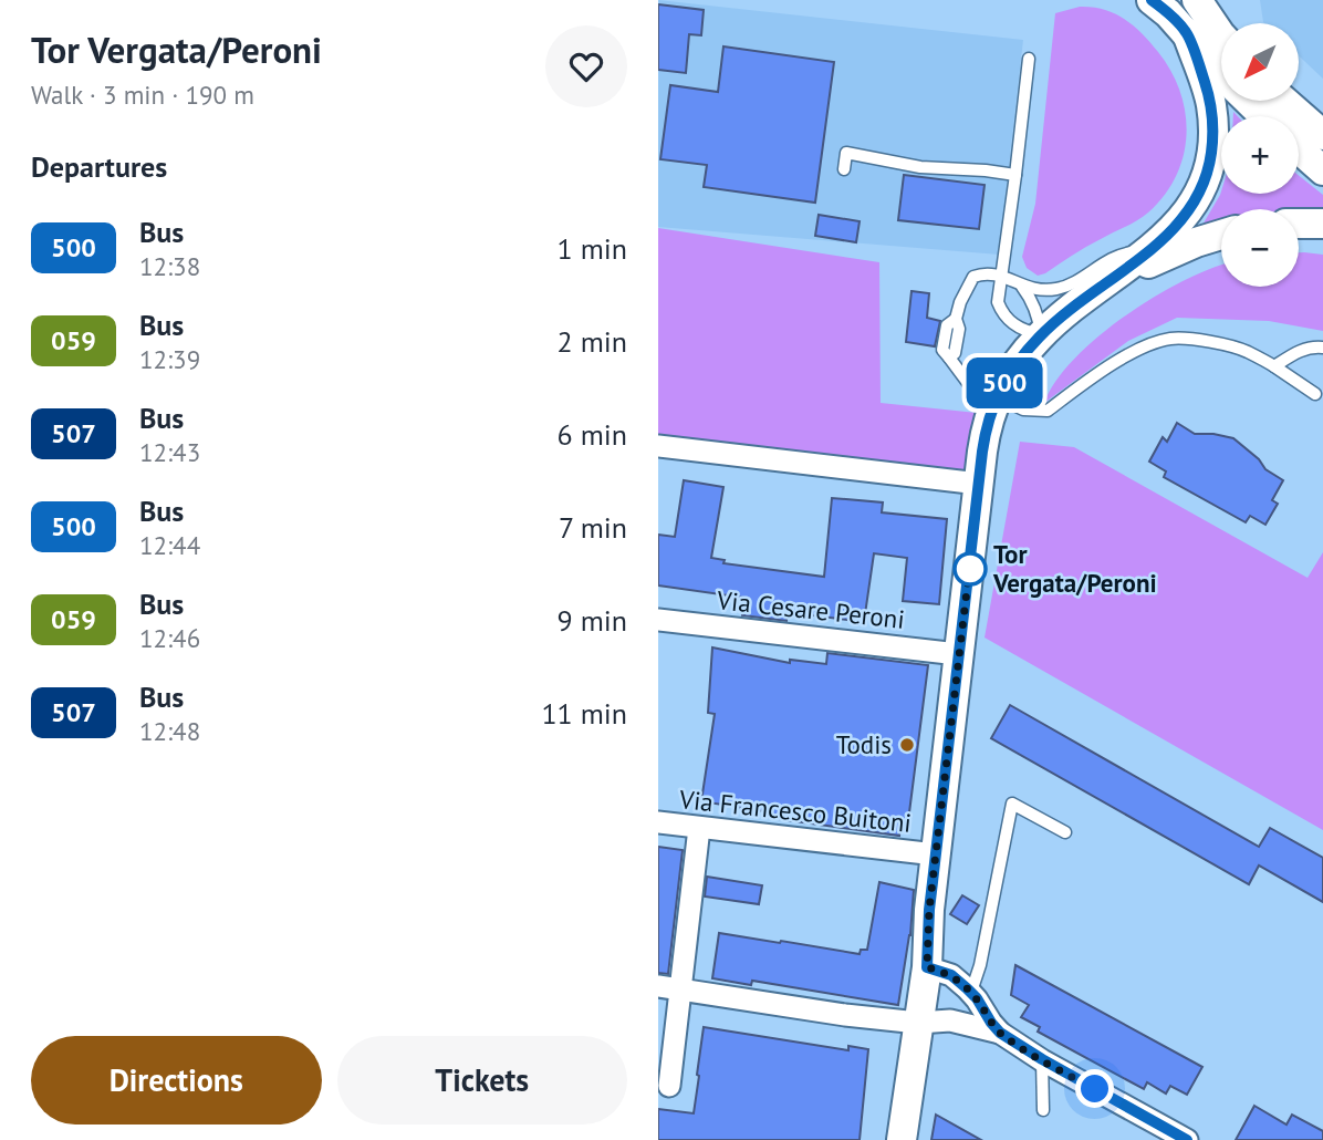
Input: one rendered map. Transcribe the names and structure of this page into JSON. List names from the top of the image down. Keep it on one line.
{"streets":{"street":["Via Cesare Peroni","Via Francesco Buitoni"]},"places":["Tor Vergata/Peroni","Todis"],"lines":["bus line 500"],"north":"bottom left","page":{"heading":[["Tor Vergata/Peroni","Walk · 3 min · 190 m"],"Departures"],"on_map":"500","map_buttons":["+","−"],"list":[{"mark":"500","name":"Bus","note":"12:38","value":"1 min"},{"mark":"059","name":"Bus","note":"12:39","value":"2 min"},{"mark":"507","name":"Bus","note":"12:43","value":"6 min"},{"mark":"500","name":"Bus","note":"12:44","value":"7 min"},{"mark":"059","name":"Bus","note":"12:46","value":"9 min"},{"mark":"507","name":"Bus","note":"12:48","value":"11 min"}],"buttons":["Directions","Tickets"]}}
